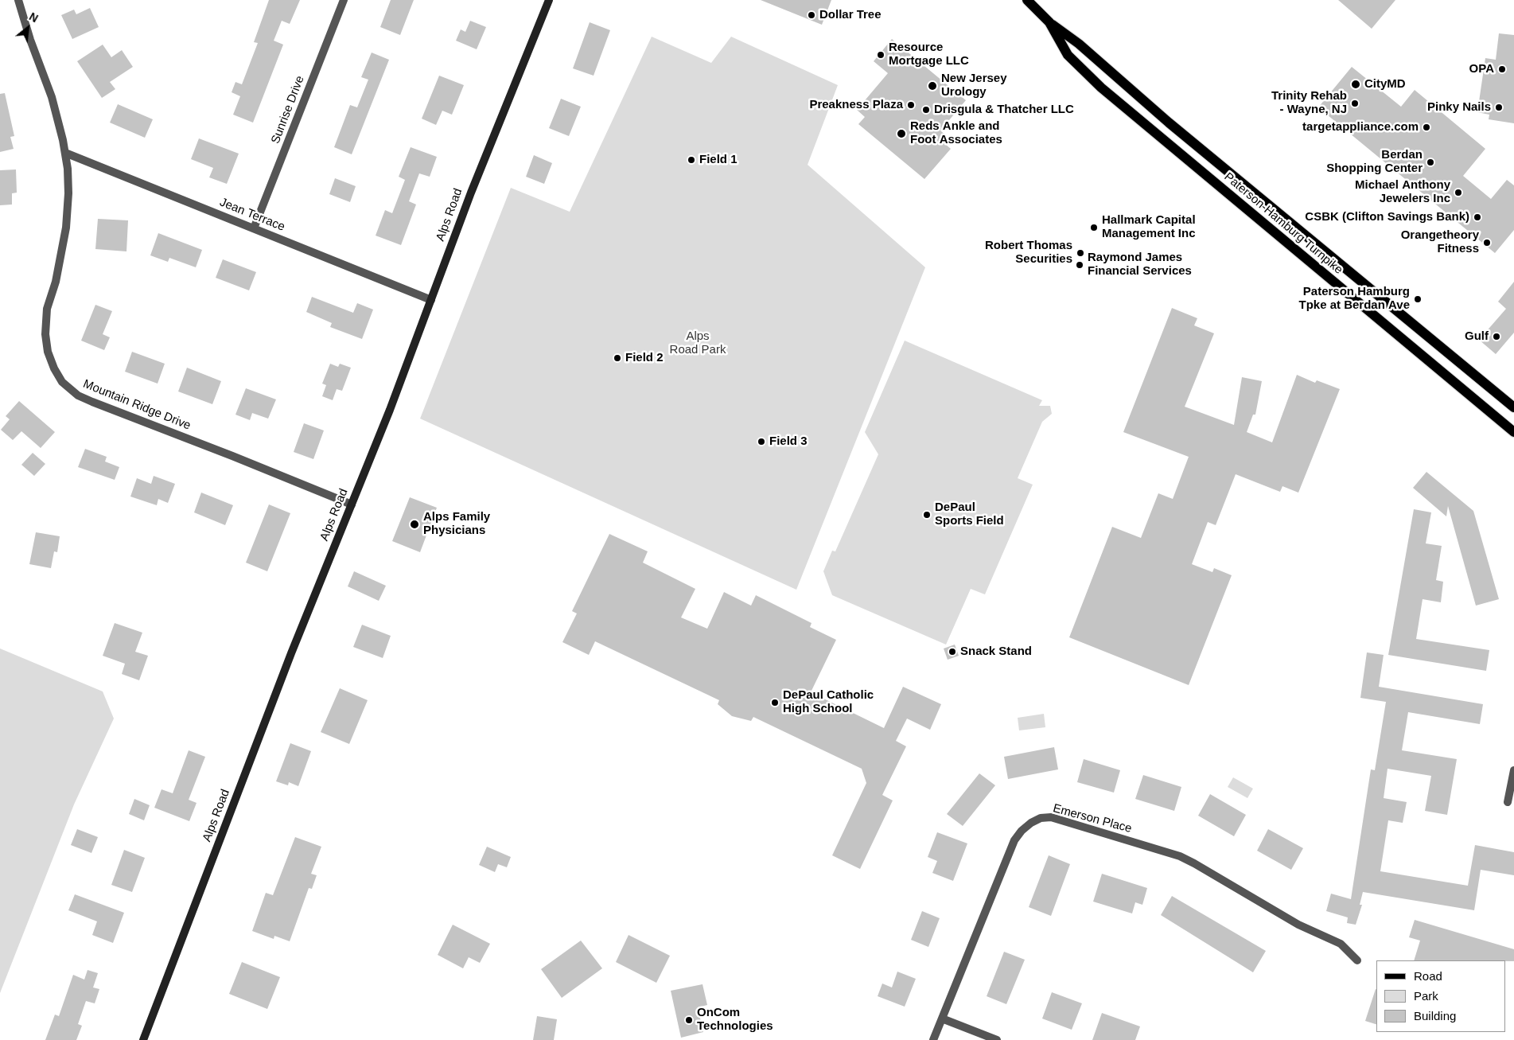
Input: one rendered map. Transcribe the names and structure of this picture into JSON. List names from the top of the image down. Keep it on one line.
{"streets":{"main road":["Alps Road","Paterson-Hamburg Turnpike"],"street":["Sunrise Drive","Jean Terrace","Mountain Ridge Drive","Emerson Place"]},"crossings":[["Sunrise Drive","Jean Terrace"],["Jean Terrace","Alps Road"],["Jean Terrace","Mountain Ridge Drive"],["Alps Road","Mountain Ridge Drive"]],"parks":["Alps Road Park"],"places":["Dollar Tree","Resource Mortgage LLC","OPA","CityMD","New Jersey Urology","Trinity Rehab - Wayne, NJ","Preakness Plaza","Pinky Nails","Drisgula & Thatcher LLC","targetappliance.com","Reds Ankle and Foot Associates","Field 1","Berdan Shopping Center","Michael Anthony Jewelers Inc","CSBK (Clifton Savings Bank)","Hallmark Capital Management Inc","Orangetheory Fitness","Robert Thomas Securities","Raymond James Financial Services","Paterson Hamburg Tpke at Berdan Ave","Gulf","Field 2","Field 3","DePaul Sports Field","Alps Family Physicians","Snack Stand","DePaul Catholic High School","OnCom Technologies"],"legend":["Road","Park","Building"],"north":"top right"}
